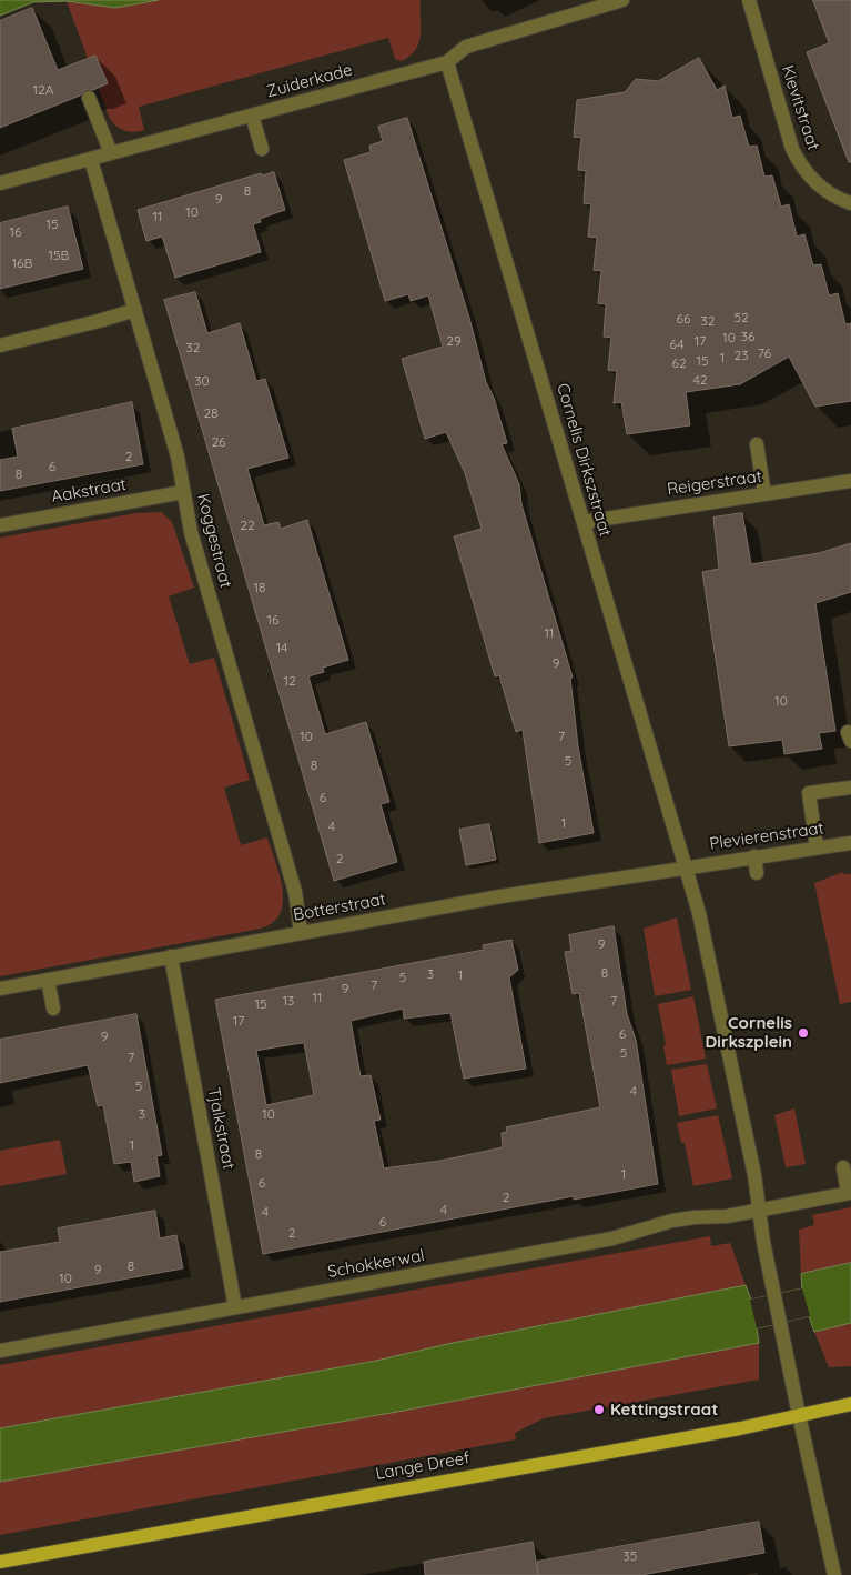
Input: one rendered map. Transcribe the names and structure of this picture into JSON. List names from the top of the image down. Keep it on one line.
{"streets":{"main road":["Lange Dreef"],"street":["Zuiderkade","Kievitstraat","Cornelis Dirkszstraat","Reigerstraat","Aakstraat","Koggestraat","Plevierenstraat","Botterstraat","Tjalkstraat","Schokkerwal"]},"crossings":[["Zuiderkade","Cornelis Dirkszstraat"],["Zuiderkade","Koggestraat"],["Cornelis Dirkszstraat","Reigerstraat"],["Cornelis Dirkszstraat","Plevierenstraat"],["Cornelis Dirkszstraat","Botterstraat"],["Aakstraat","Koggestraat"],["Koggestraat","Botterstraat"],["Plevierenstraat","Botterstraat"],["Botterstraat","Tjalkstraat"],["Tjalkstraat","Schokkerwal"]],"places":["Cornelis Dirkszplein","Kettingstraat"],"house_numbers":["12A","8","9","10","11","15","16","15B","16B","52","66","32","36","10","29","17","64","32","76","23","1","15","62","42","30","28","26","2","6","8","22","18","16","11","14","9","12","10","10","7","5","8","6","1","4","2","9","8","3","1","5","7","9","11","13","7","15","17","6","9","5","7","5","4","3","10","1","8","1","6","2","4","4","6","2","8","9","10","35"]}
